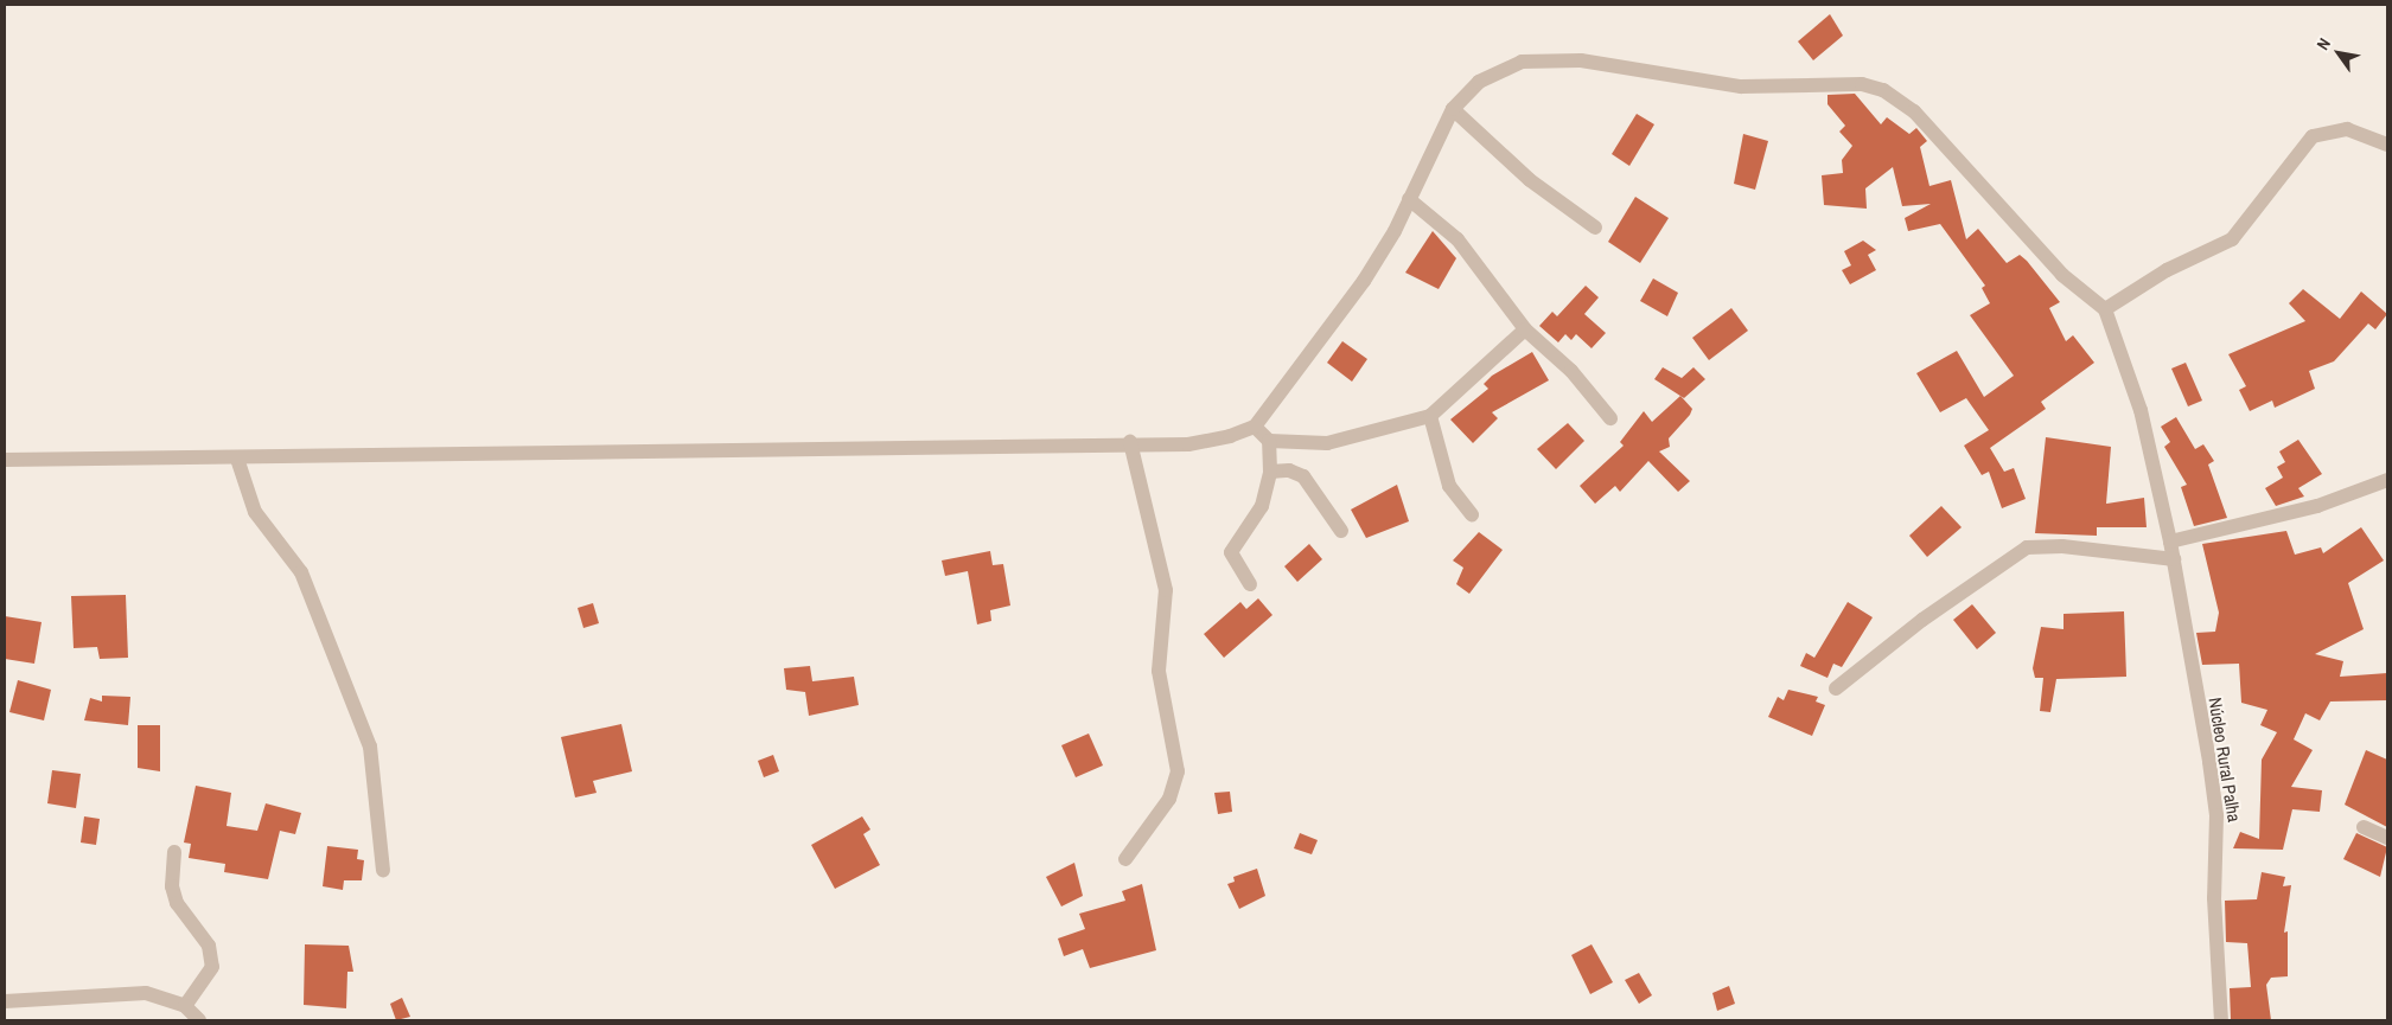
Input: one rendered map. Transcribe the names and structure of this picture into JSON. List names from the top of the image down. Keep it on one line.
{"streets":{"street":["Núcleo Rural Palha"]},"north":"top left"}
